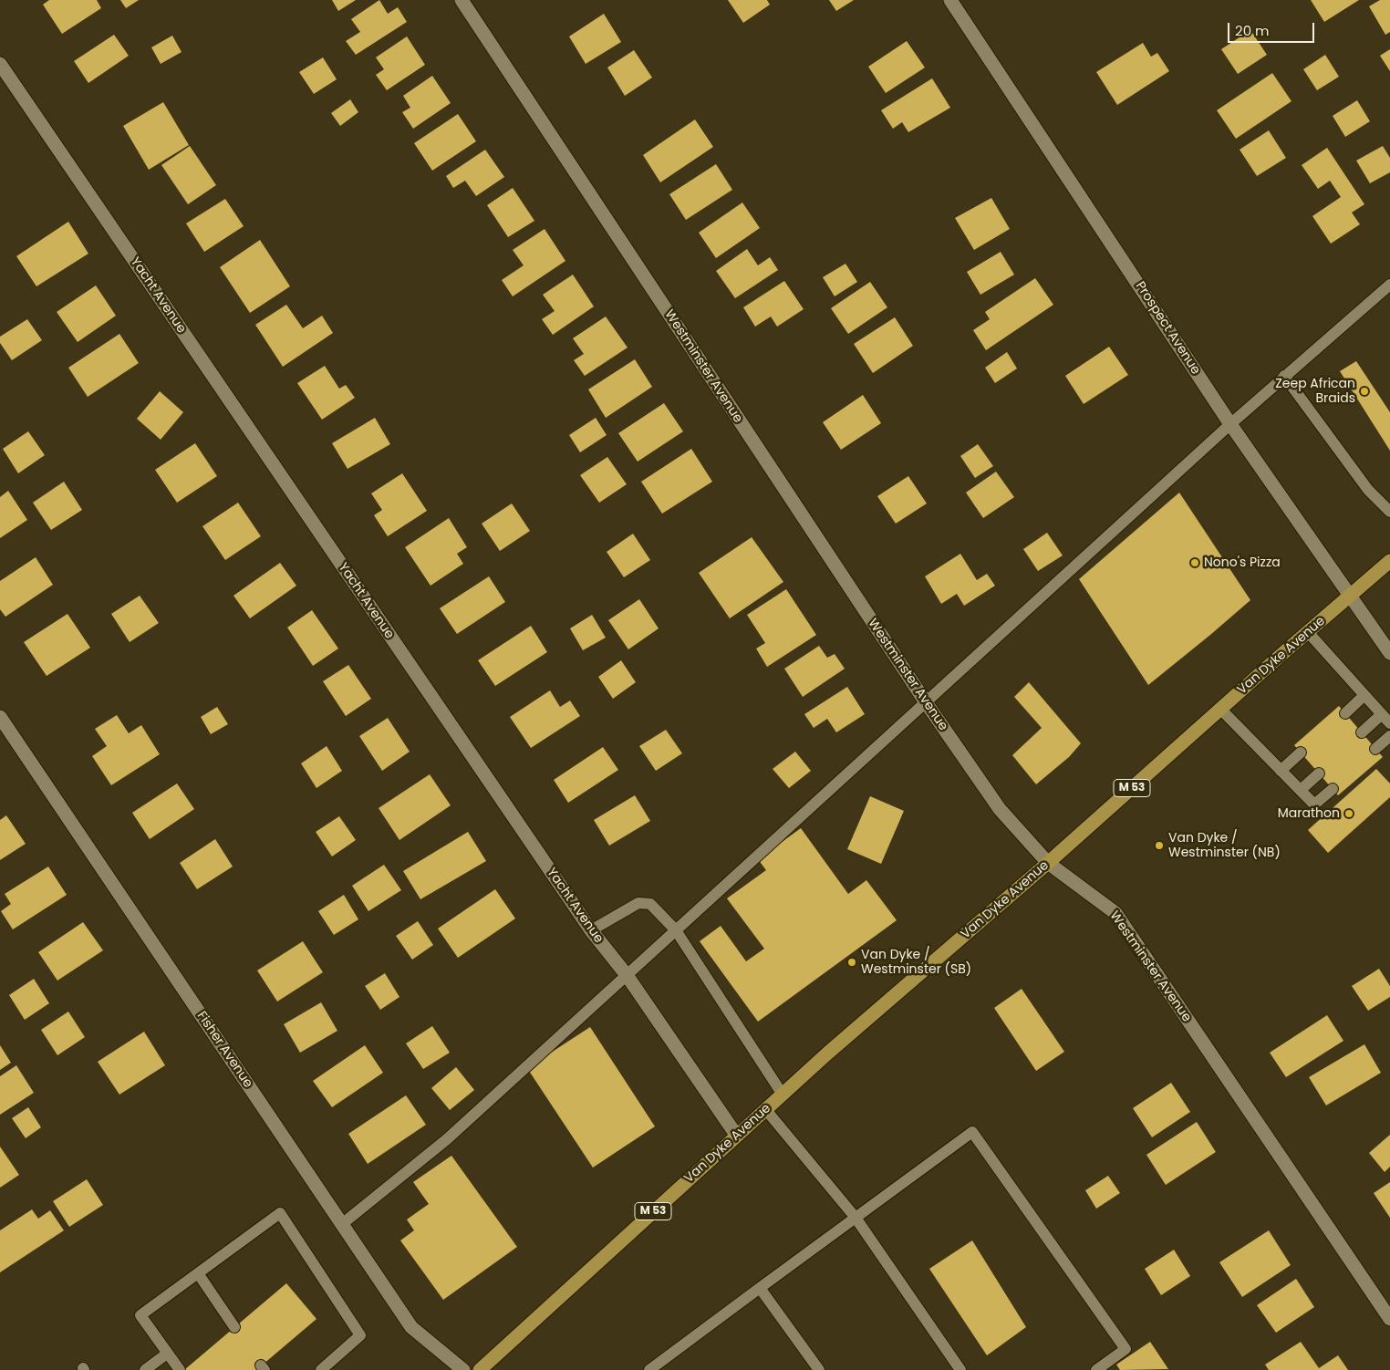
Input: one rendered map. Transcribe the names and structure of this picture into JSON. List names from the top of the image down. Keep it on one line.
{"streets":{"main road":["Van Dyke Avenue","M 53"],"street":["Yacht Avenue","Prospect Avenue","Westminster Avenue","Fisher Avenue"]},"crossings":[["Yacht Avenue","Van Dyke Avenue"],["Prospect Avenue","Van Dyke Avenue"],["Westminster Avenue","Van Dyke Avenue"]],"places":["Zeep African Braids","Nono's Pizza","Marathon","Van Dyke / Westminster (NB)","Van Dyke / Westminster (SB)"],"scale_bar":"20 m"}
